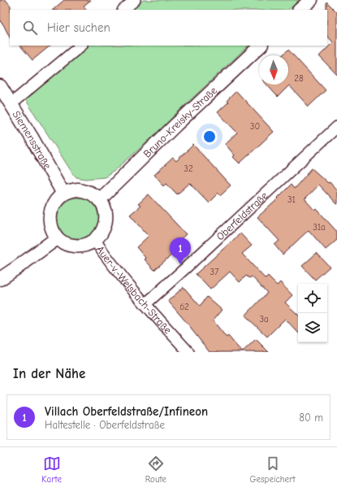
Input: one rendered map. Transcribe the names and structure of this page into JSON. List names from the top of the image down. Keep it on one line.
{"streets":{"street":["Bruno-Kreisky-Straße","Siemensstraße","Oberfeldstraße","Auer-v.-Welsbach-Straße"]},"crossings":[["Bruno-Kreisky-Straße","Siemensstraße"],["Bruno-Kreisky-Straße","Auer-v.-Welsbach-Straße"],["Siemensstraße","Auer-v.-Welsbach-Straße"],["Oberfeldstraße","Auer-v.-Welsbach-Straße"]],"house_numbers":["28","30","32","31","31a","37","62","3a"],"north":"bottom","page":{"search":"Hier suchen","pins":"1","heading":"In der Nähe","list":[{"mark":"1","name":"Villach Oberfeldstraße/Infineon","note":"Haltestelle · Oberfeldstraße","value":"80 m"}],"nav":["Karte","Route","Gespeichert"]}}
